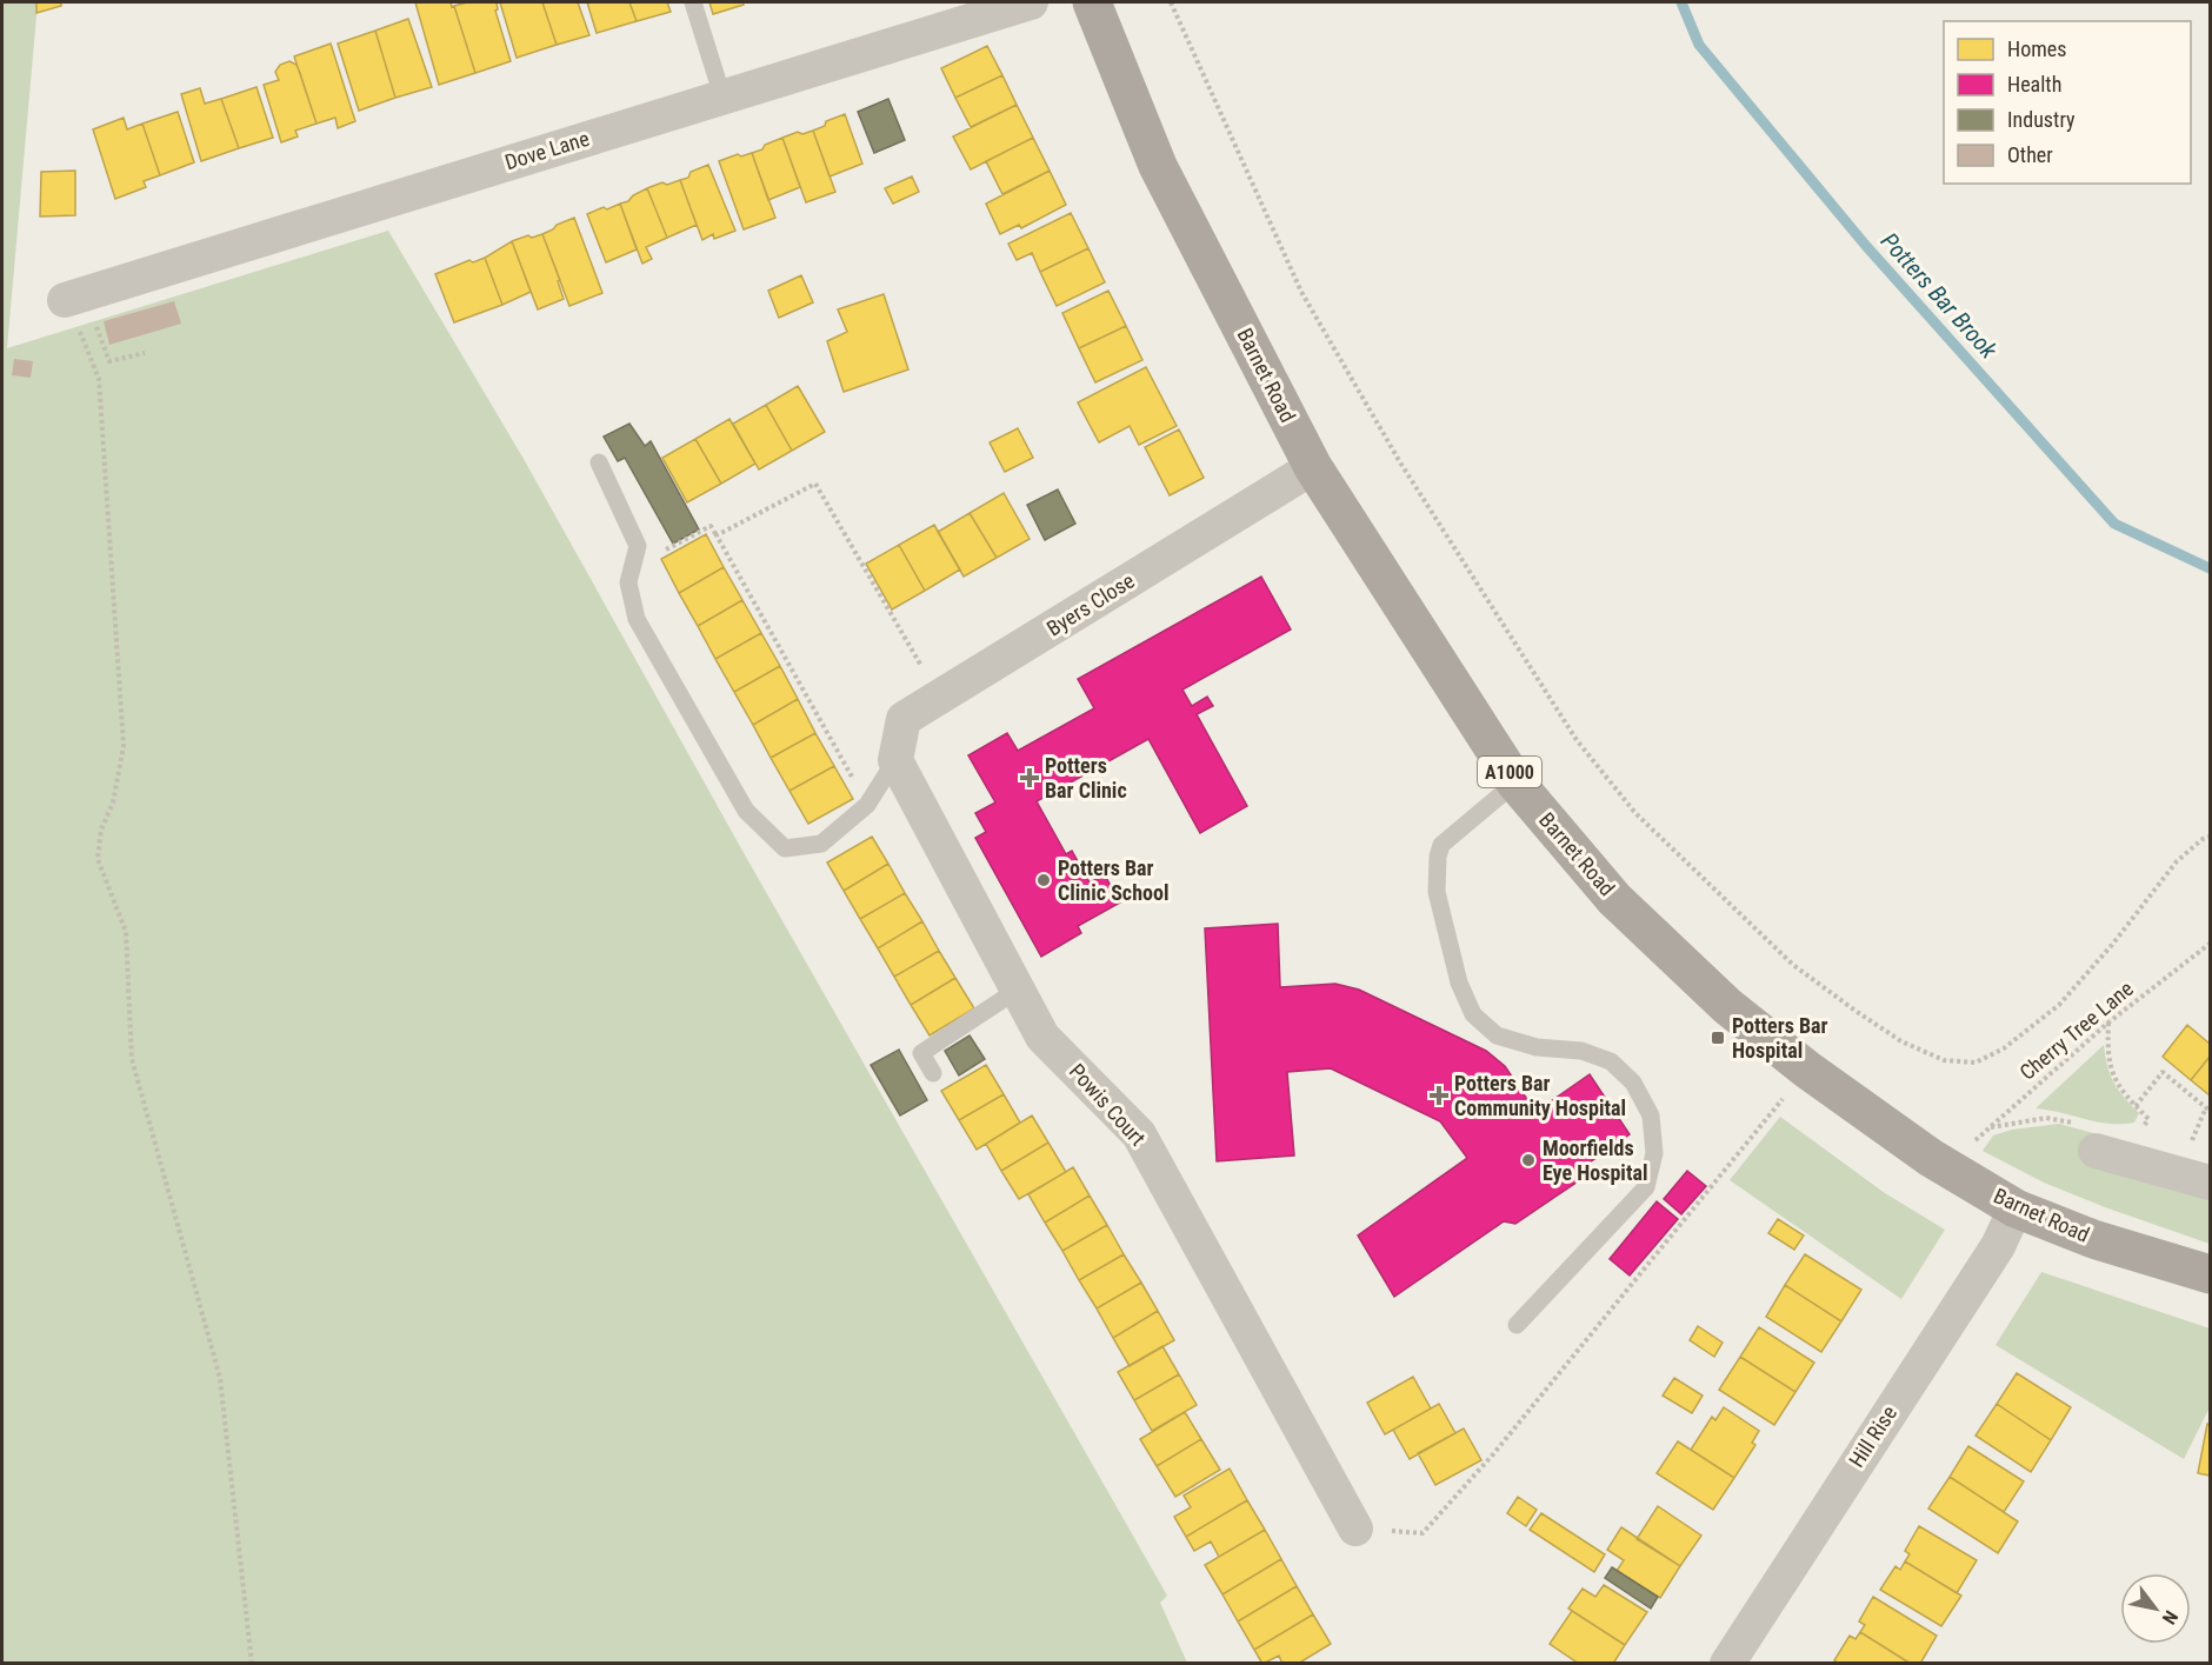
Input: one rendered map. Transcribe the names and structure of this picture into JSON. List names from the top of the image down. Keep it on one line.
{"streets":{"main road":["Barnet Road","A1000"],"street":["Dove Lane","Byers Close","Powis Court","Hill Rise"],"path":["Cherry Tree Lane"]},"crossings":[["Barnet Road","Byers Close"],["Barnet Road","Hill Rise"],["Byers Close","Powis Court"]],"water":["Potters Bar Brook"],"places":{"health":["Potters Bar Clinic","Potters Bar Community Hospital"],"other":["Potters Bar Clinic School","Moorfields Eye Hospital"],"transit":["Potters Bar Hospital"]},"legend":["Homes","Health","Industry","Other"],"north":"bottom right"}
